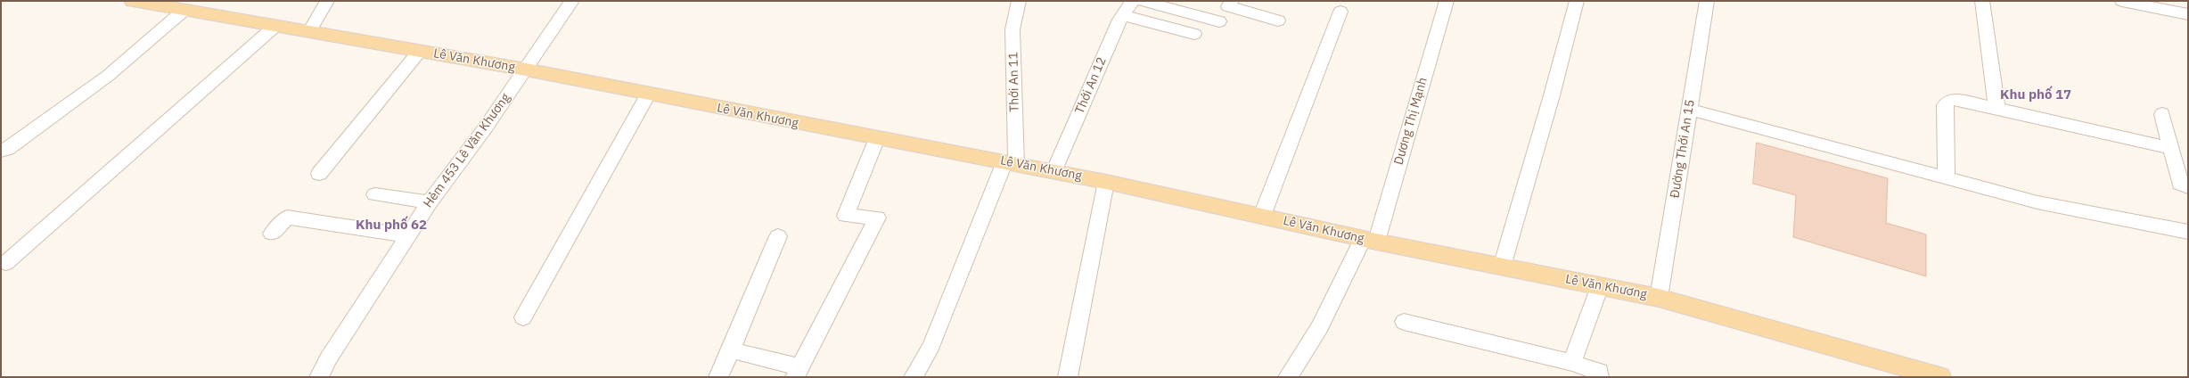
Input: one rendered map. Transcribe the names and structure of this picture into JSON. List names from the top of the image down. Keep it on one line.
{"streets":{"main road":["Lê Văn Khương"],"street":["Thới An 11","Thới An 12","Dương Thị Mạnh","Đường Thới An 15","Hẻm 453 Lê Văn Khương"]},"crossings":[["Lê Văn Khương","Thới An 11"],["Lê Văn Khương","Thới An 12"],["Lê Văn Khương","Dương Thị Mạnh"],["Lê Văn Khương","Đường Thới An 15"],["Lê Văn Khương","Hẻm 453 Lê Văn Khương"]],"districts":["Khu phố 17","Khu phố 62"]}
